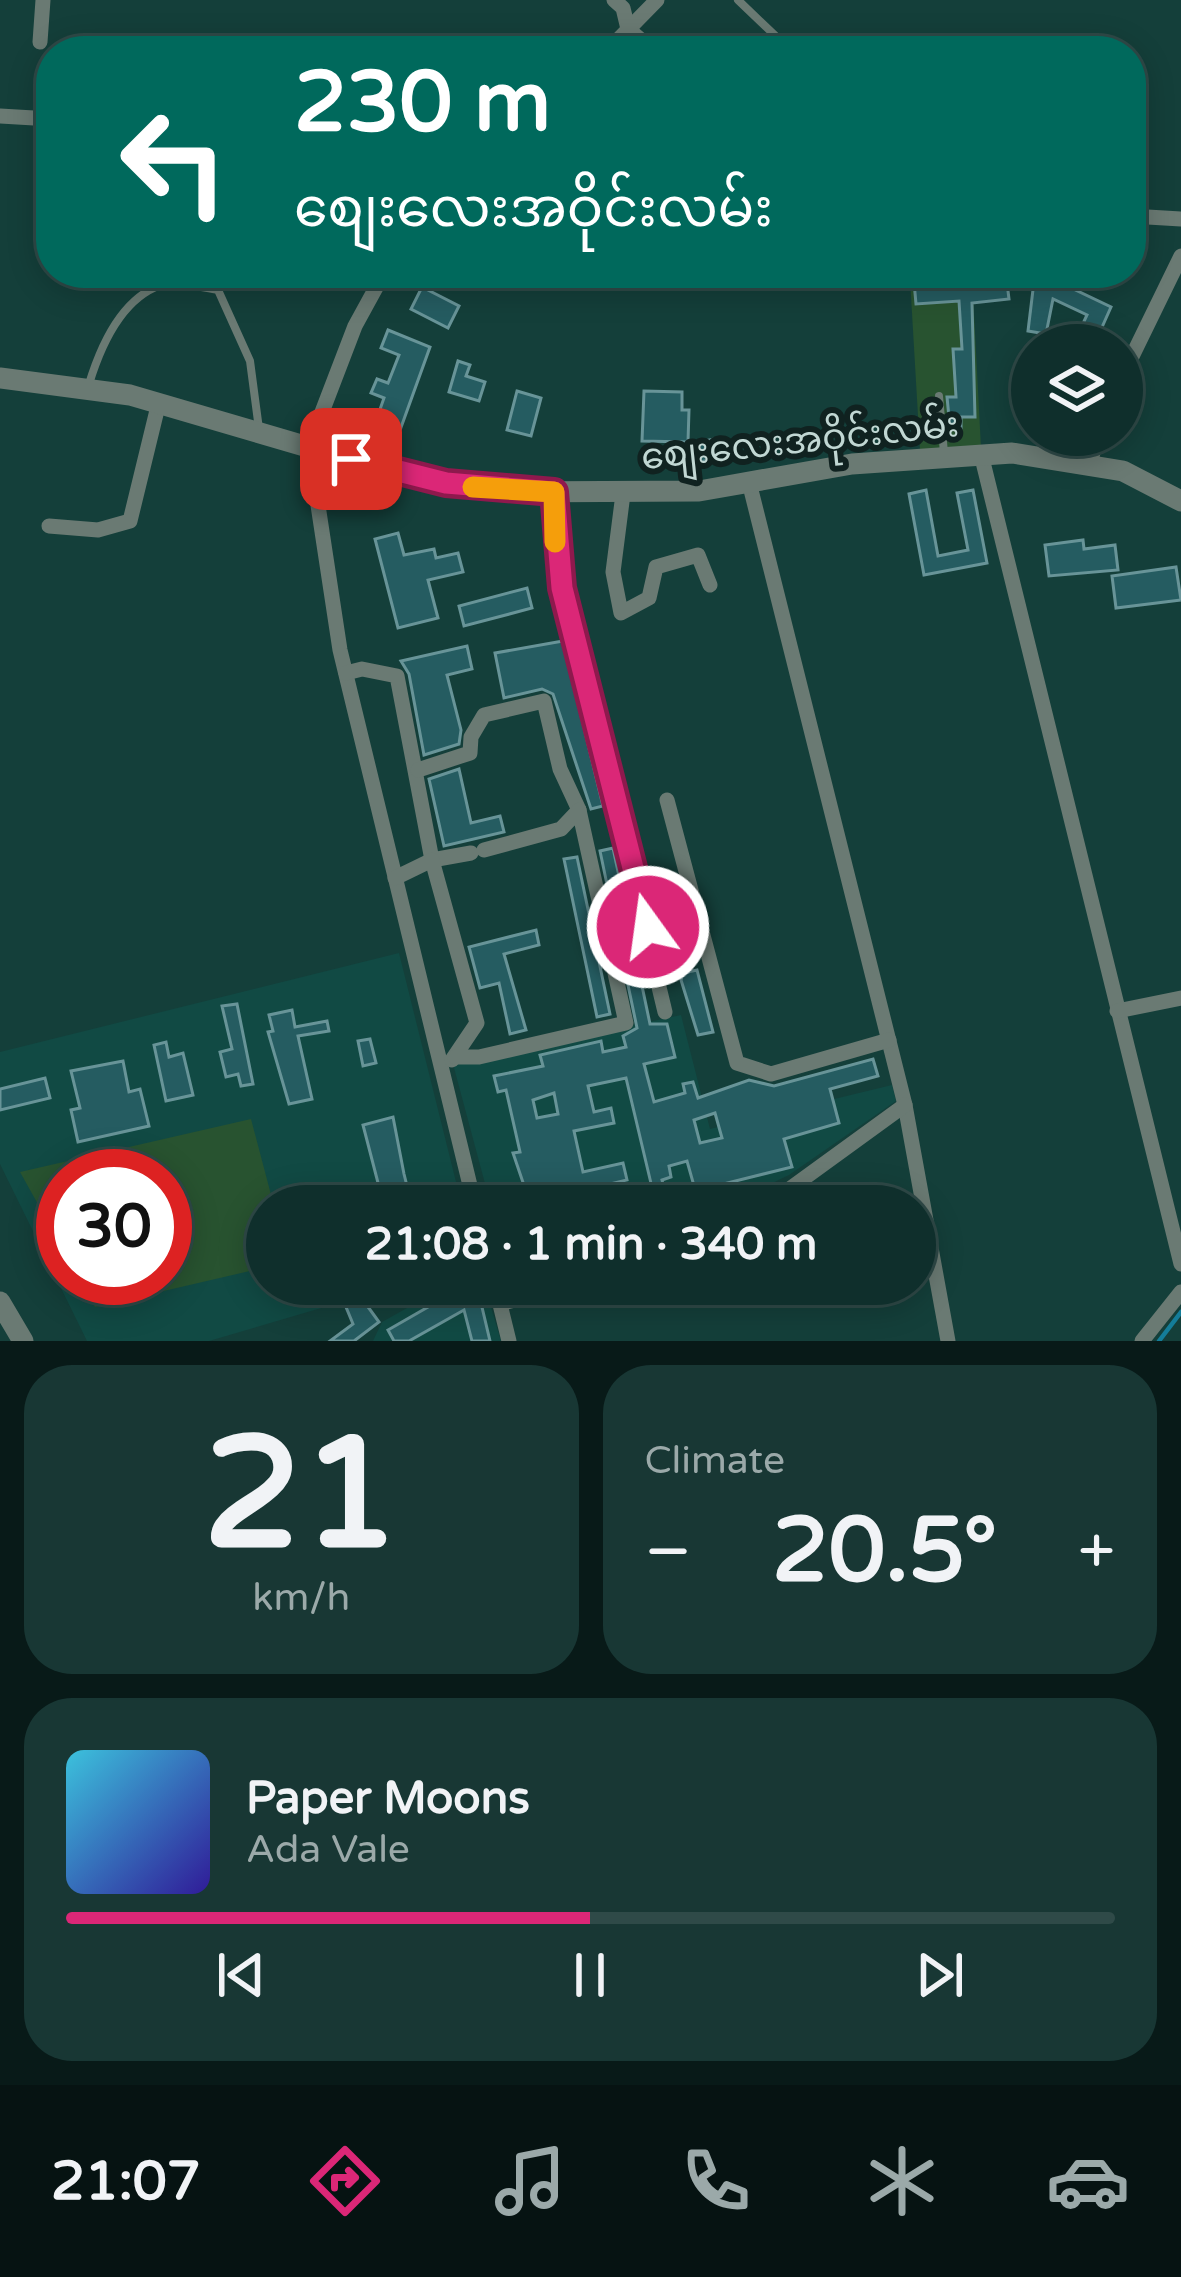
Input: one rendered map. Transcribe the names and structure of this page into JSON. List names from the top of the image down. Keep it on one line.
{"streets":{"street":["စျေးလေးအဝိုင်းလမ်း"]},"page":{"turn":["230 m","စျေးလေးအဝိုင်းလမ်း"],"limit":"30","trip":"21:08 · 1 min · 340 m","tile":[["21","km/h"],"Climate"],"heat":["−","20.5°","+"],"song":["Paper Moons","Ada Vale"],"tabs":"21:07"}}
